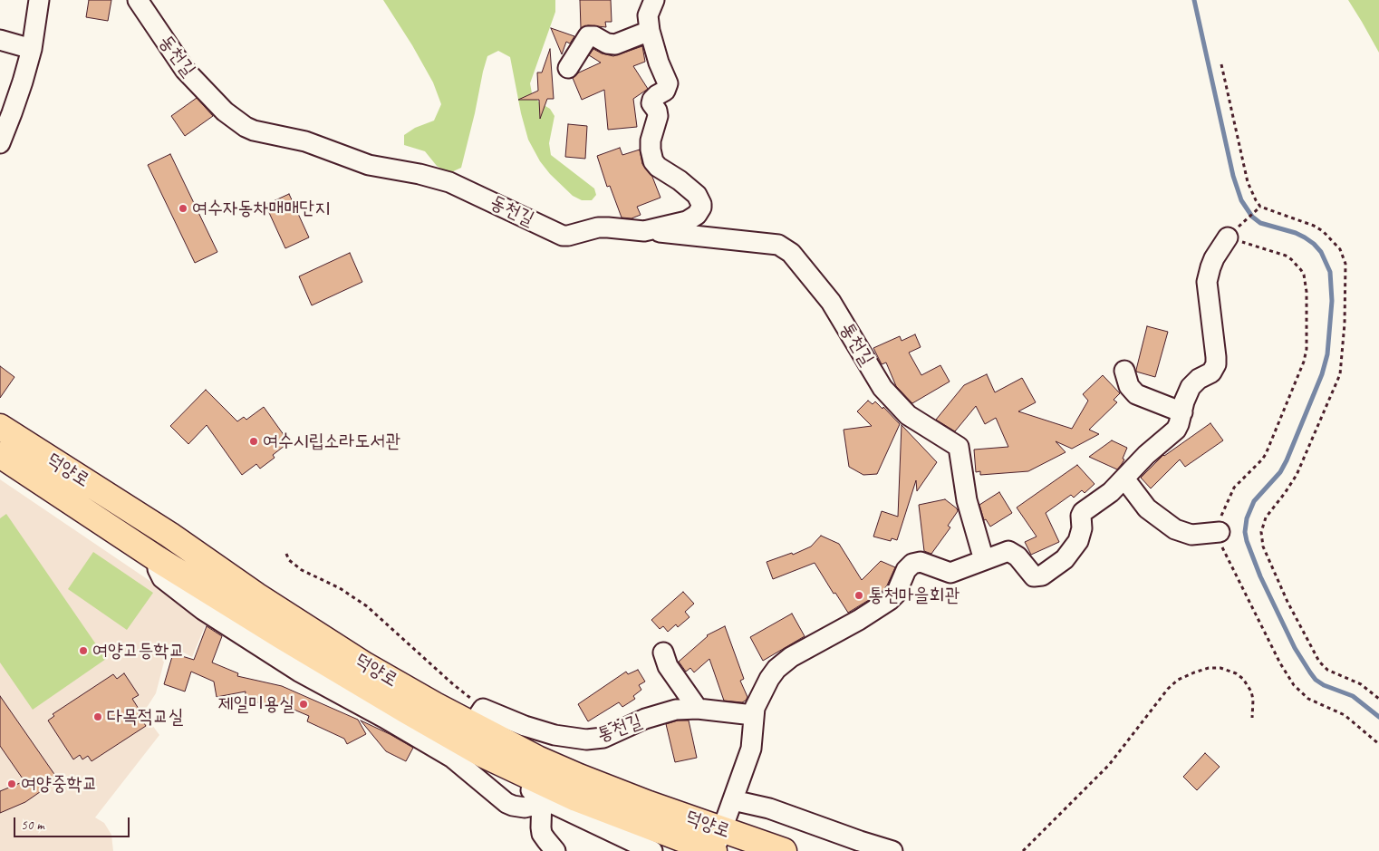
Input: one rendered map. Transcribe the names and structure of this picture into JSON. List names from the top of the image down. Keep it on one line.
{"streets":{"main road":["덕양로"],"street":["동천길","통천길"]},"crossings":[["동천길","통천길"],["통천길","덕양로"]],"places":["여수자동차매매단지","여수시립소라도서관","통천마을회관","여양고등학교","제일미용실","다목적교실","여양중학교"],"scale_bar":"50 m"}
